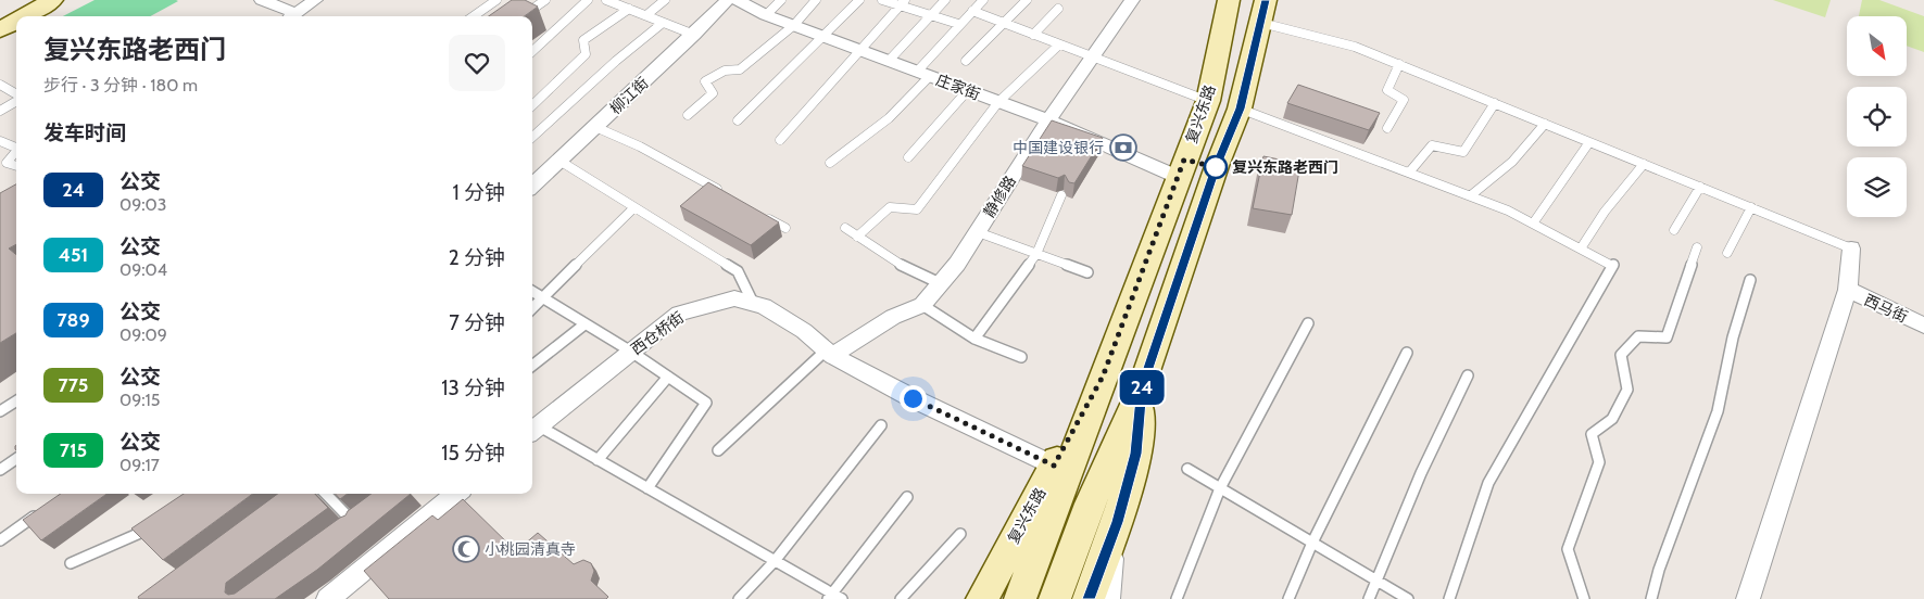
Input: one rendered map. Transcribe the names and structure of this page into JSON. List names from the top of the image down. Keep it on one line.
{"streets":{"main road":["复兴东路"],"street":["庄家街","柳江街","静修路","西马街","西仓桥街"]},"crossings":[["庄家街","复兴东路"],["庄家街","静修路"],["静修路","西仓桥街"]],"places":{"bank":["中国建设银行"],"other":["复兴东路老西门"],"mosque":["小桃园清真寺"]},"lines":["bus line 24"],"north":"bottom right","page":{"on_map":"24","heading":[["复兴东路老西门","步行 · 3 分钟 · 180 m"],"发车时间"],"list":[{"mark":"24","name":"公交","note":"09:03","value":"1 分钟"},{"mark":"451","name":"公交","note":"09:04","value":"2 分钟"},{"mark":"789","name":"公交","note":"09:09","value":"7 分钟"},{"mark":"775","name":"公交","note":"09:15","value":"13 分钟"},{"mark":"715","name":"公交","note":"09:17","value":"15 分钟"}]}}
